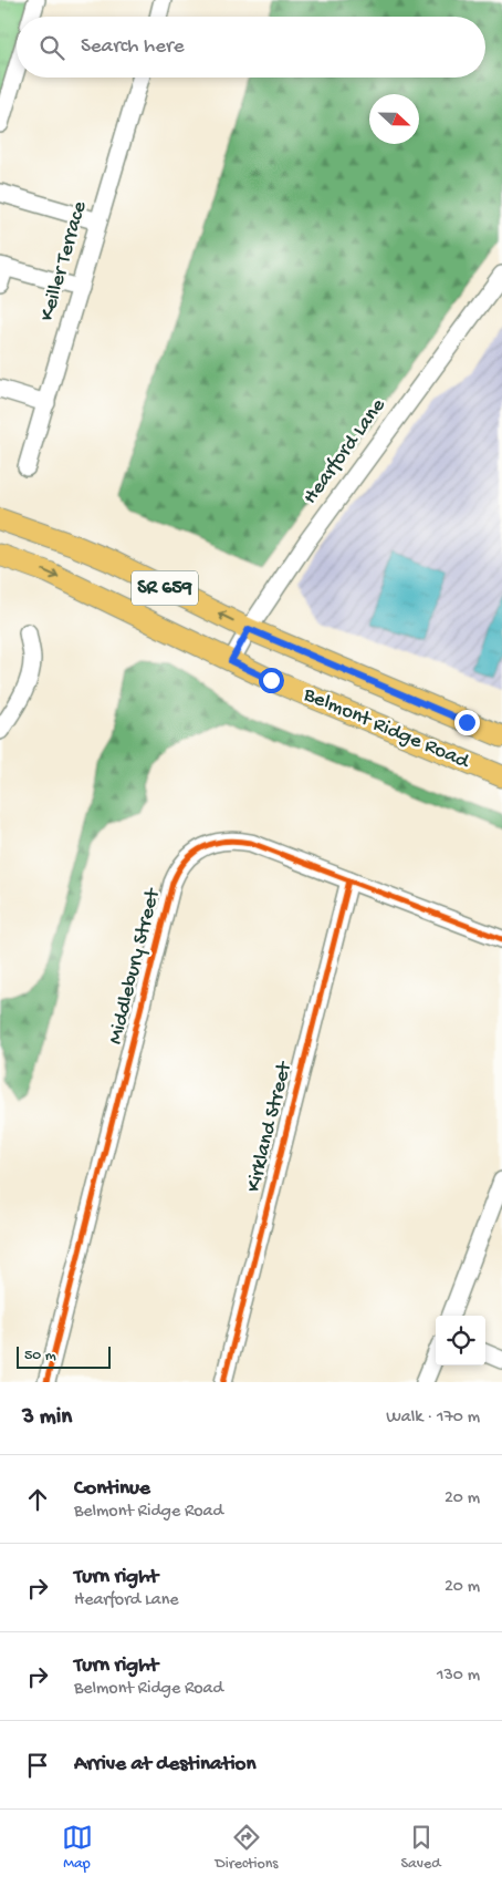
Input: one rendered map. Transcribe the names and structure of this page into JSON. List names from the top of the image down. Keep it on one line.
{"streets":{"main road":["SR 659","Belmont Ridge Road"],"street":["Keiller Terrace","Hearford Lane","Middlebury Street","Kirkland Street"]},"crossings":[["Hearford Lane","Belmont Ridge Road"],["Middlebury Street","Kirkland Street"]],"scale_bar":"50 m","north":"right","page":{"search":"Search here","scale":"50 m","heading":["3 min","Walk · 170 m"],"list":[["Continue","Belmont Ridge Road","20 m"],["Turn right","Hearford Lane","20 m"],["Turn right","Belmont Ridge Road","130 m"],"Arrive at destination"],"nav":["Map","Directions","Saved"]}}
